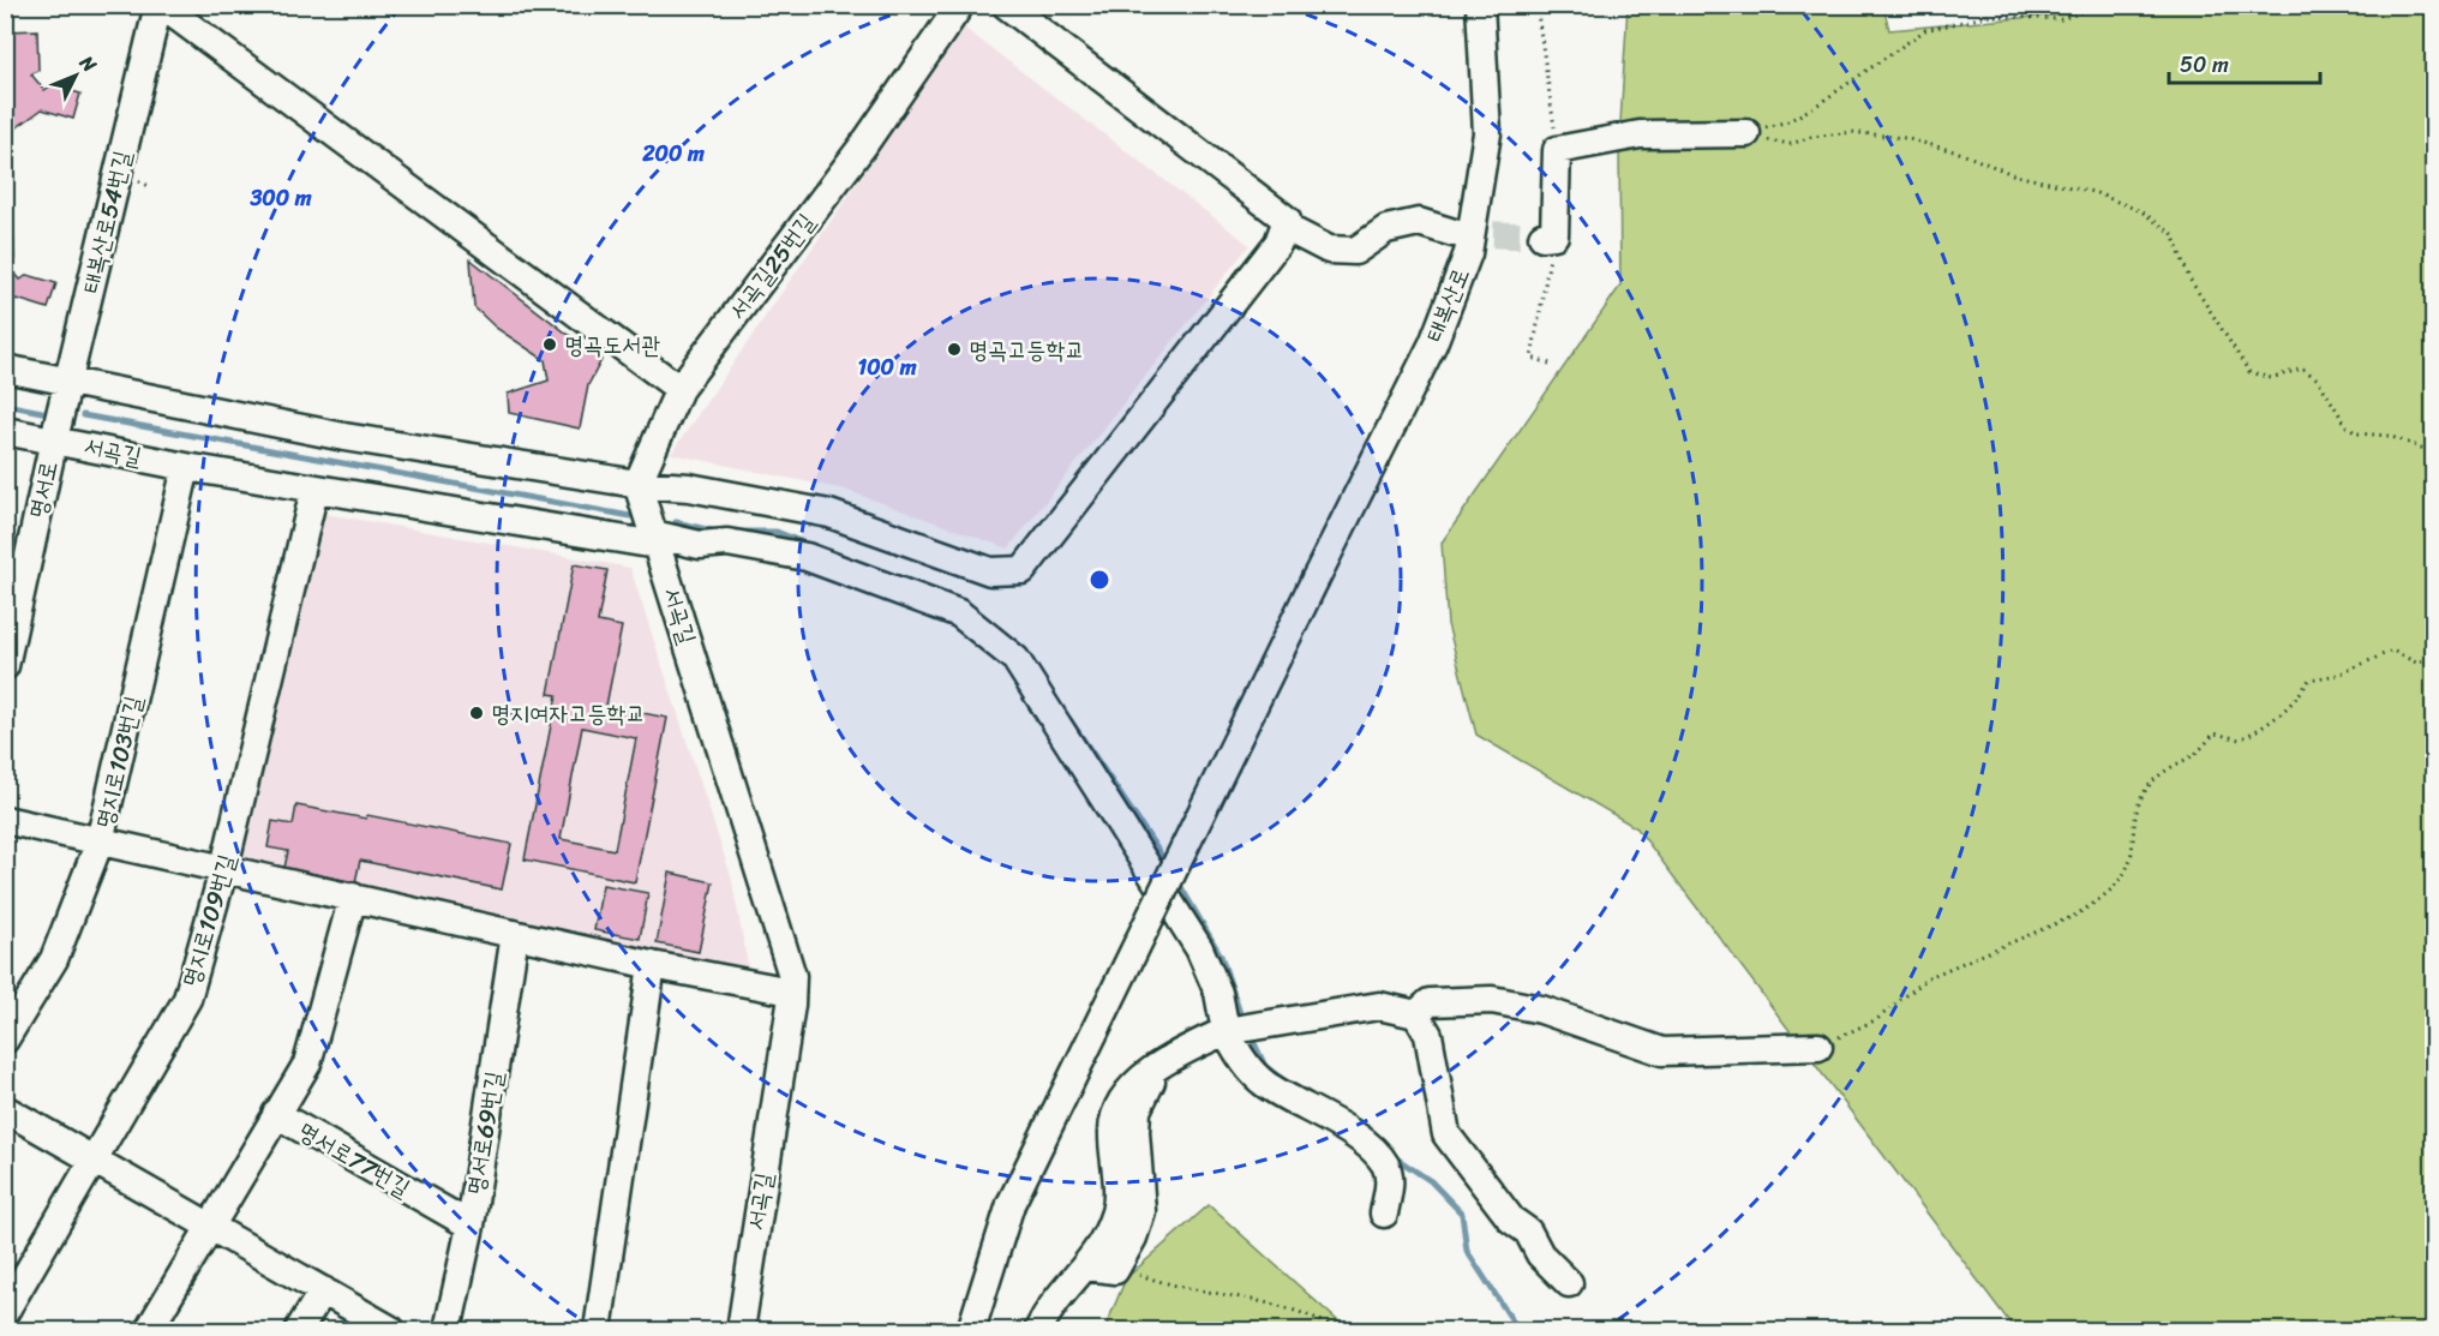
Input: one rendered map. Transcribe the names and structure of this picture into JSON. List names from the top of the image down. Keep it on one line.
{"streets":{"street":["태복산로54번길","서곡길25번길","태복산로","서곡길","명서로","명지로103번길","명지로109번길","명서로69번길","명서로77번길"]},"crossings":[["태복산로54번길","서곡길"],["태복산로54번길","명서로"],["서곡길","명서로"],["서곡길","명지로103번길"],["서곡길","명지로109번길"],["명서로69번길","명서로77번길"]],"places":["명곡도서관","명곡고등학교","명지여자고등학교"],"scale_bar":"50 m","north":"top right","rings":["200 m","300 m","100 m"]}
